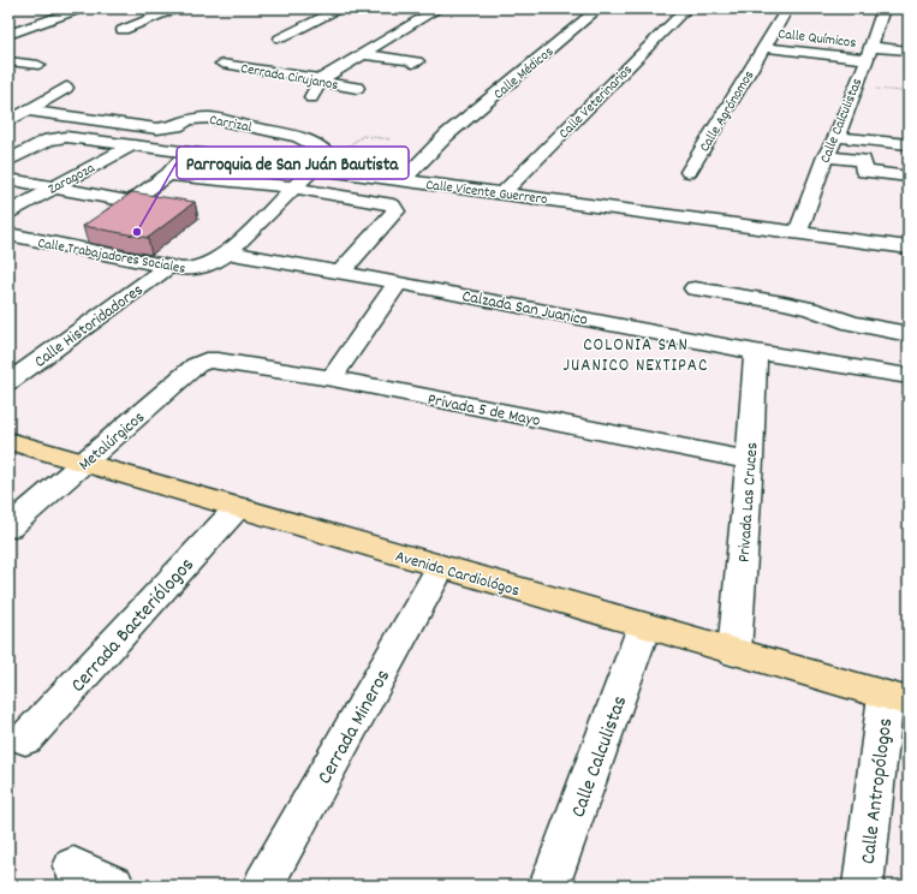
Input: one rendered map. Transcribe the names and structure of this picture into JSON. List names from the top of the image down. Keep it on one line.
{"streets":{"main road":["Avenida Cardiológos"],"street":["Calle Químicos","Calle Médicos","Cerrada Cirujanos","Calle Veterinarios","Calle Agrónomos","Calle Calculistas","Carrizal","Zaragoza","Calle Vicente Guerrero","Calle Trabajadores Sociales","Calzada San Juanico","Calle Historidadores","Privada 5 de Mayo","Metalúrgicos","Privada Las Cruces","Cerrada Bacteriólogos","Cerrada Mineros","Calle Antropólogos"]},"crossings":[["Calle Químicos","Calle Agrónomos"],["Calle Químicos","Calle Calculistas"],["Calle Médicos","Calle Vicente Guerrero"],["Calle Veterinarios","Calle Vicente Guerrero"],["Calle Calculistas","Calle Vicente Guerrero"],["Calle Calculistas","Avenida Cardiológos"],["Carrizal","Calle Vicente Guerrero"],["Zaragoza","Calle Vicente Guerrero"],["Calle Trabajadores Sociales","Calzada San Juanico"],["Calle Trabajadores Sociales","Calle Historidadores"],["Calzada San Juanico","Privada Las Cruces"],["Privada 5 de Mayo","Metalúrgicos"],["Privada 5 de Mayo","Privada Las Cruces"],["Metalúrgicos","Avenida Cardiológos"],["Privada Las Cruces","Avenida Cardiológos"],["Avenida Cardiológos","Cerrada Bacteriólogos"],["Avenida Cardiológos","Cerrada Mineros"],["Avenida Cardiológos","Calle Antropólogos"]],"districts":["COLONIA SAN JUANICO NEXTIPAC"],"places":["Parroquia de San Juán Bautista"]}
